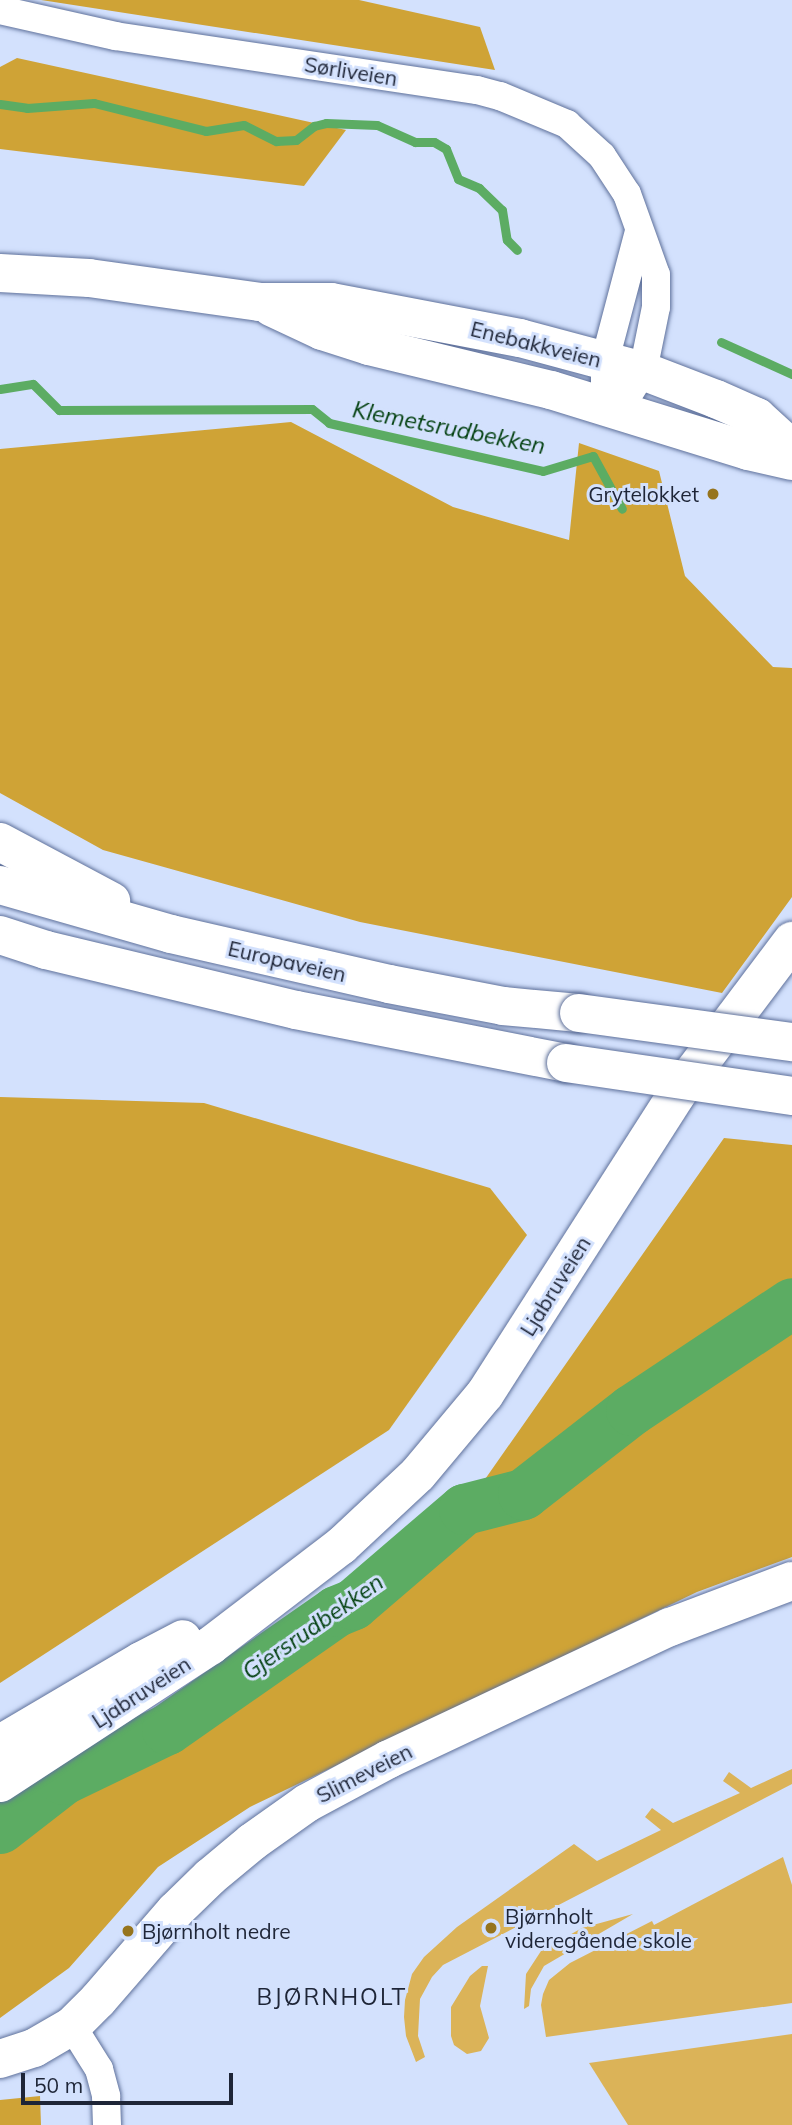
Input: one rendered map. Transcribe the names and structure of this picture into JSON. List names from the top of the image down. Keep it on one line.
{"streets":{"main road":["Enebakkveien","Europaveien","Ljabruveien","Slimeveien"],"street":["Sørliveien"]},"crossings":[["Sørliveien","Enebakkveien"]],"districts":["BJØRNHOLT"],"water":["Klemetsrudbekken","Gjersrudbekken"],"places":["Grytelokket","Bjørnholt videregående skole","Bjørnholt nedre"],"scale_bar":"50 m"}
